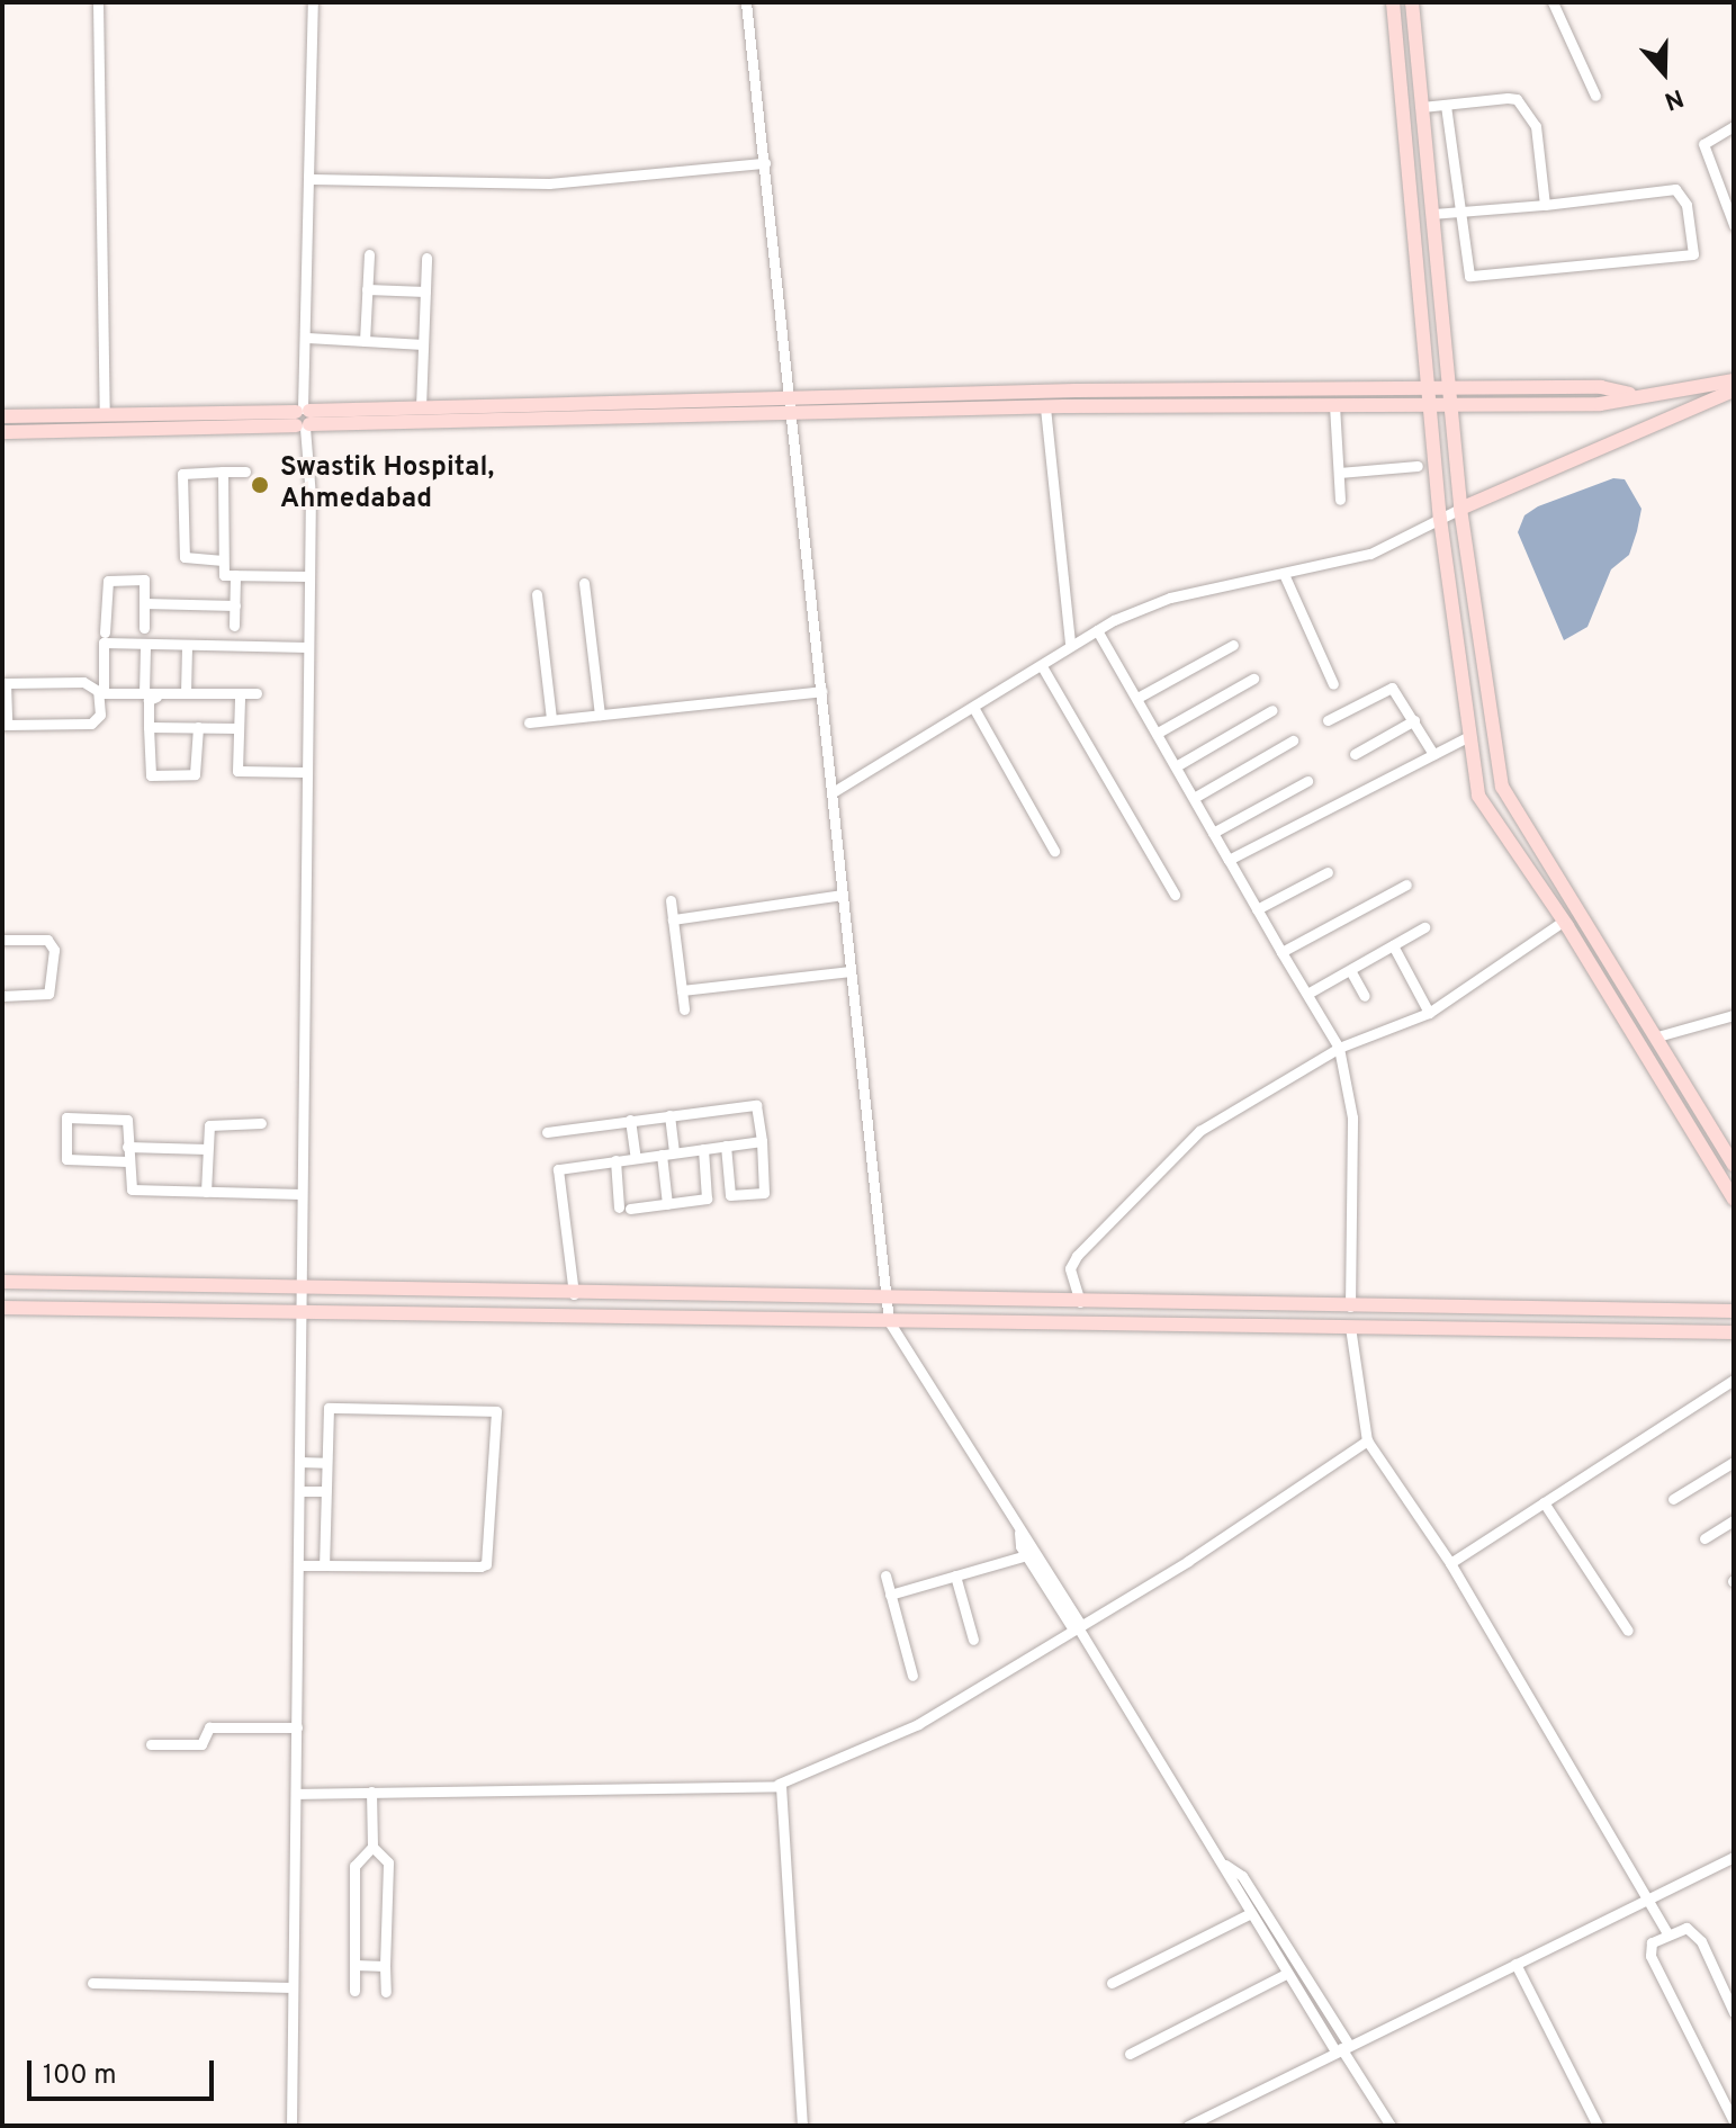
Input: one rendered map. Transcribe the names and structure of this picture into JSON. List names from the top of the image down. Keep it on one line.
{"places":["Swastik Hospital, Ahmedabad"],"scale_bar":"100 m","north":"bottom"}
